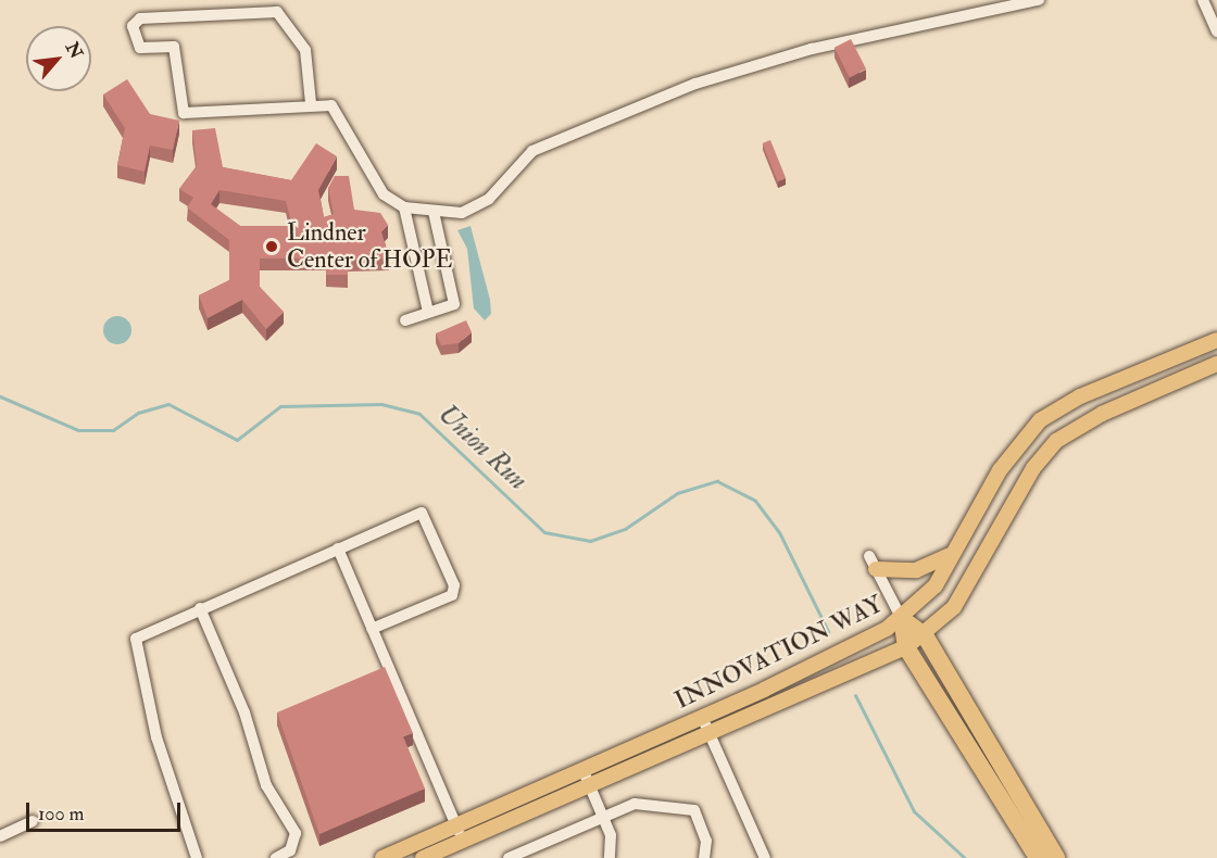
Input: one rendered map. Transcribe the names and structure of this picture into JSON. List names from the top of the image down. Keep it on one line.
{"streets":{"main road":["INNOVATION WAY"]},"water":["Union Run"],"places":["Lindner Center of HOPE"],"scale_bar":"100 m","north":"top right"}
